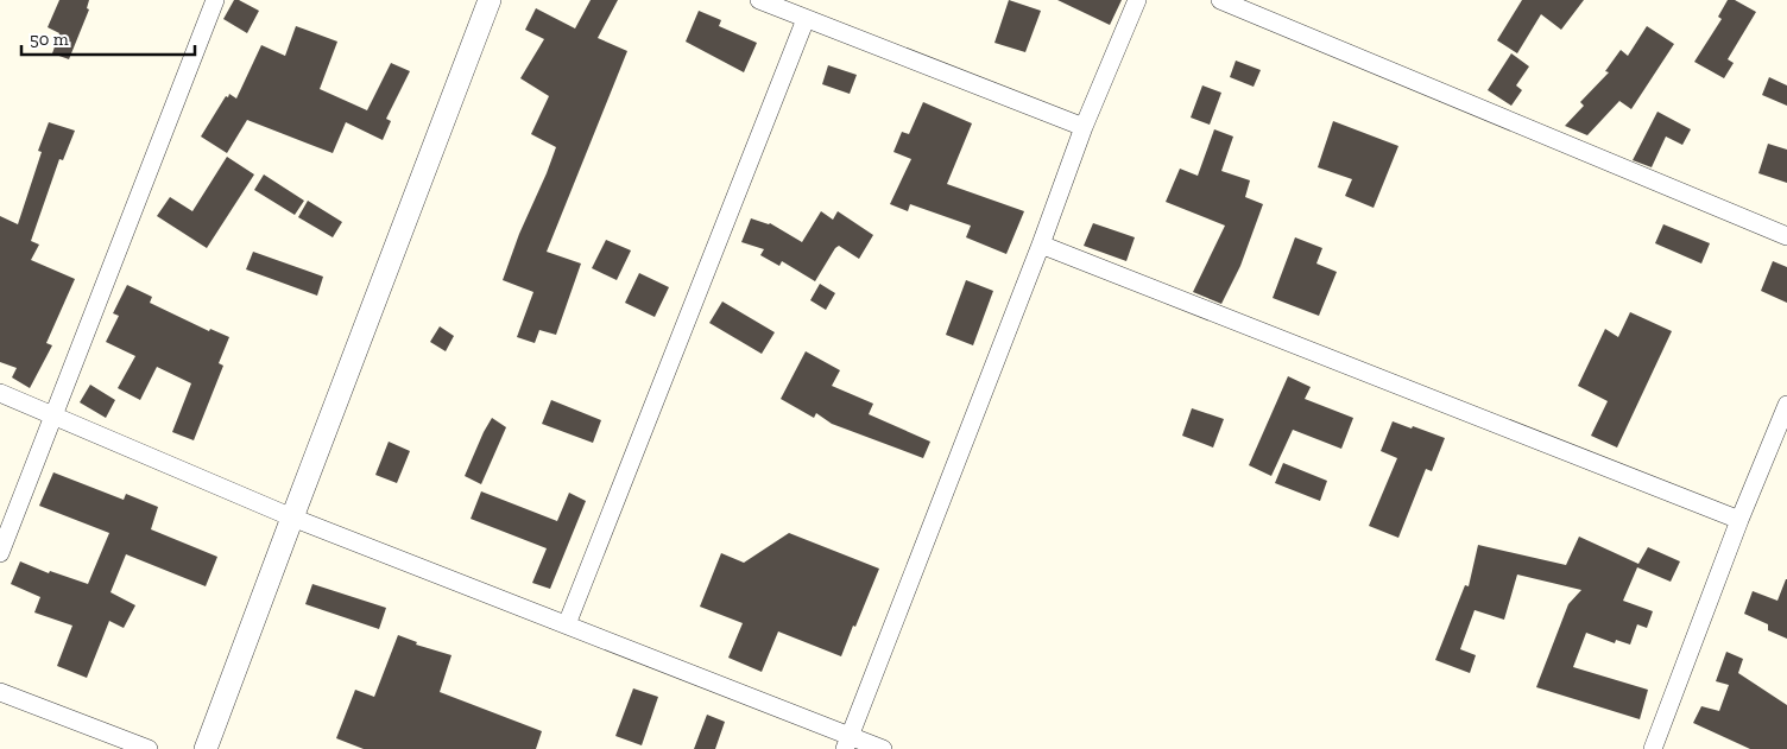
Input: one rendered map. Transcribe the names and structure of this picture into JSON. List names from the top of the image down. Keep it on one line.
{"scale_bar":"50 m"}
